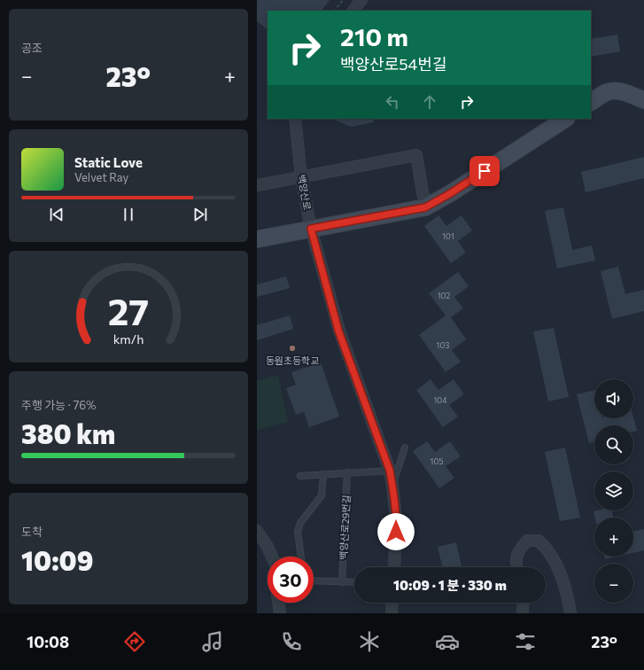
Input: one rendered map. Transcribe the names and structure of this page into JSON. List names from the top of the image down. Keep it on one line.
{"streets":{"street":["백양산로"],"lane":["백양산로29번길"]},"places":["동원초등학교"],"house_numbers":["101","102","103","104","105"],"page":{"tile":["공조",["주행 가능 · 76%","380 km"],["도착","10:09"]],"turn":["210 m","백양산로54번길"],"heat":["−","23°","+"],"song":["Static Love","Velvet Ray"],"map_buttons":["+","−"],"limit":"30","trip":"10:09 · 1 분 · 330 m","tabs":["10:08","23°"],"gauge":["27","km/h"]}}
